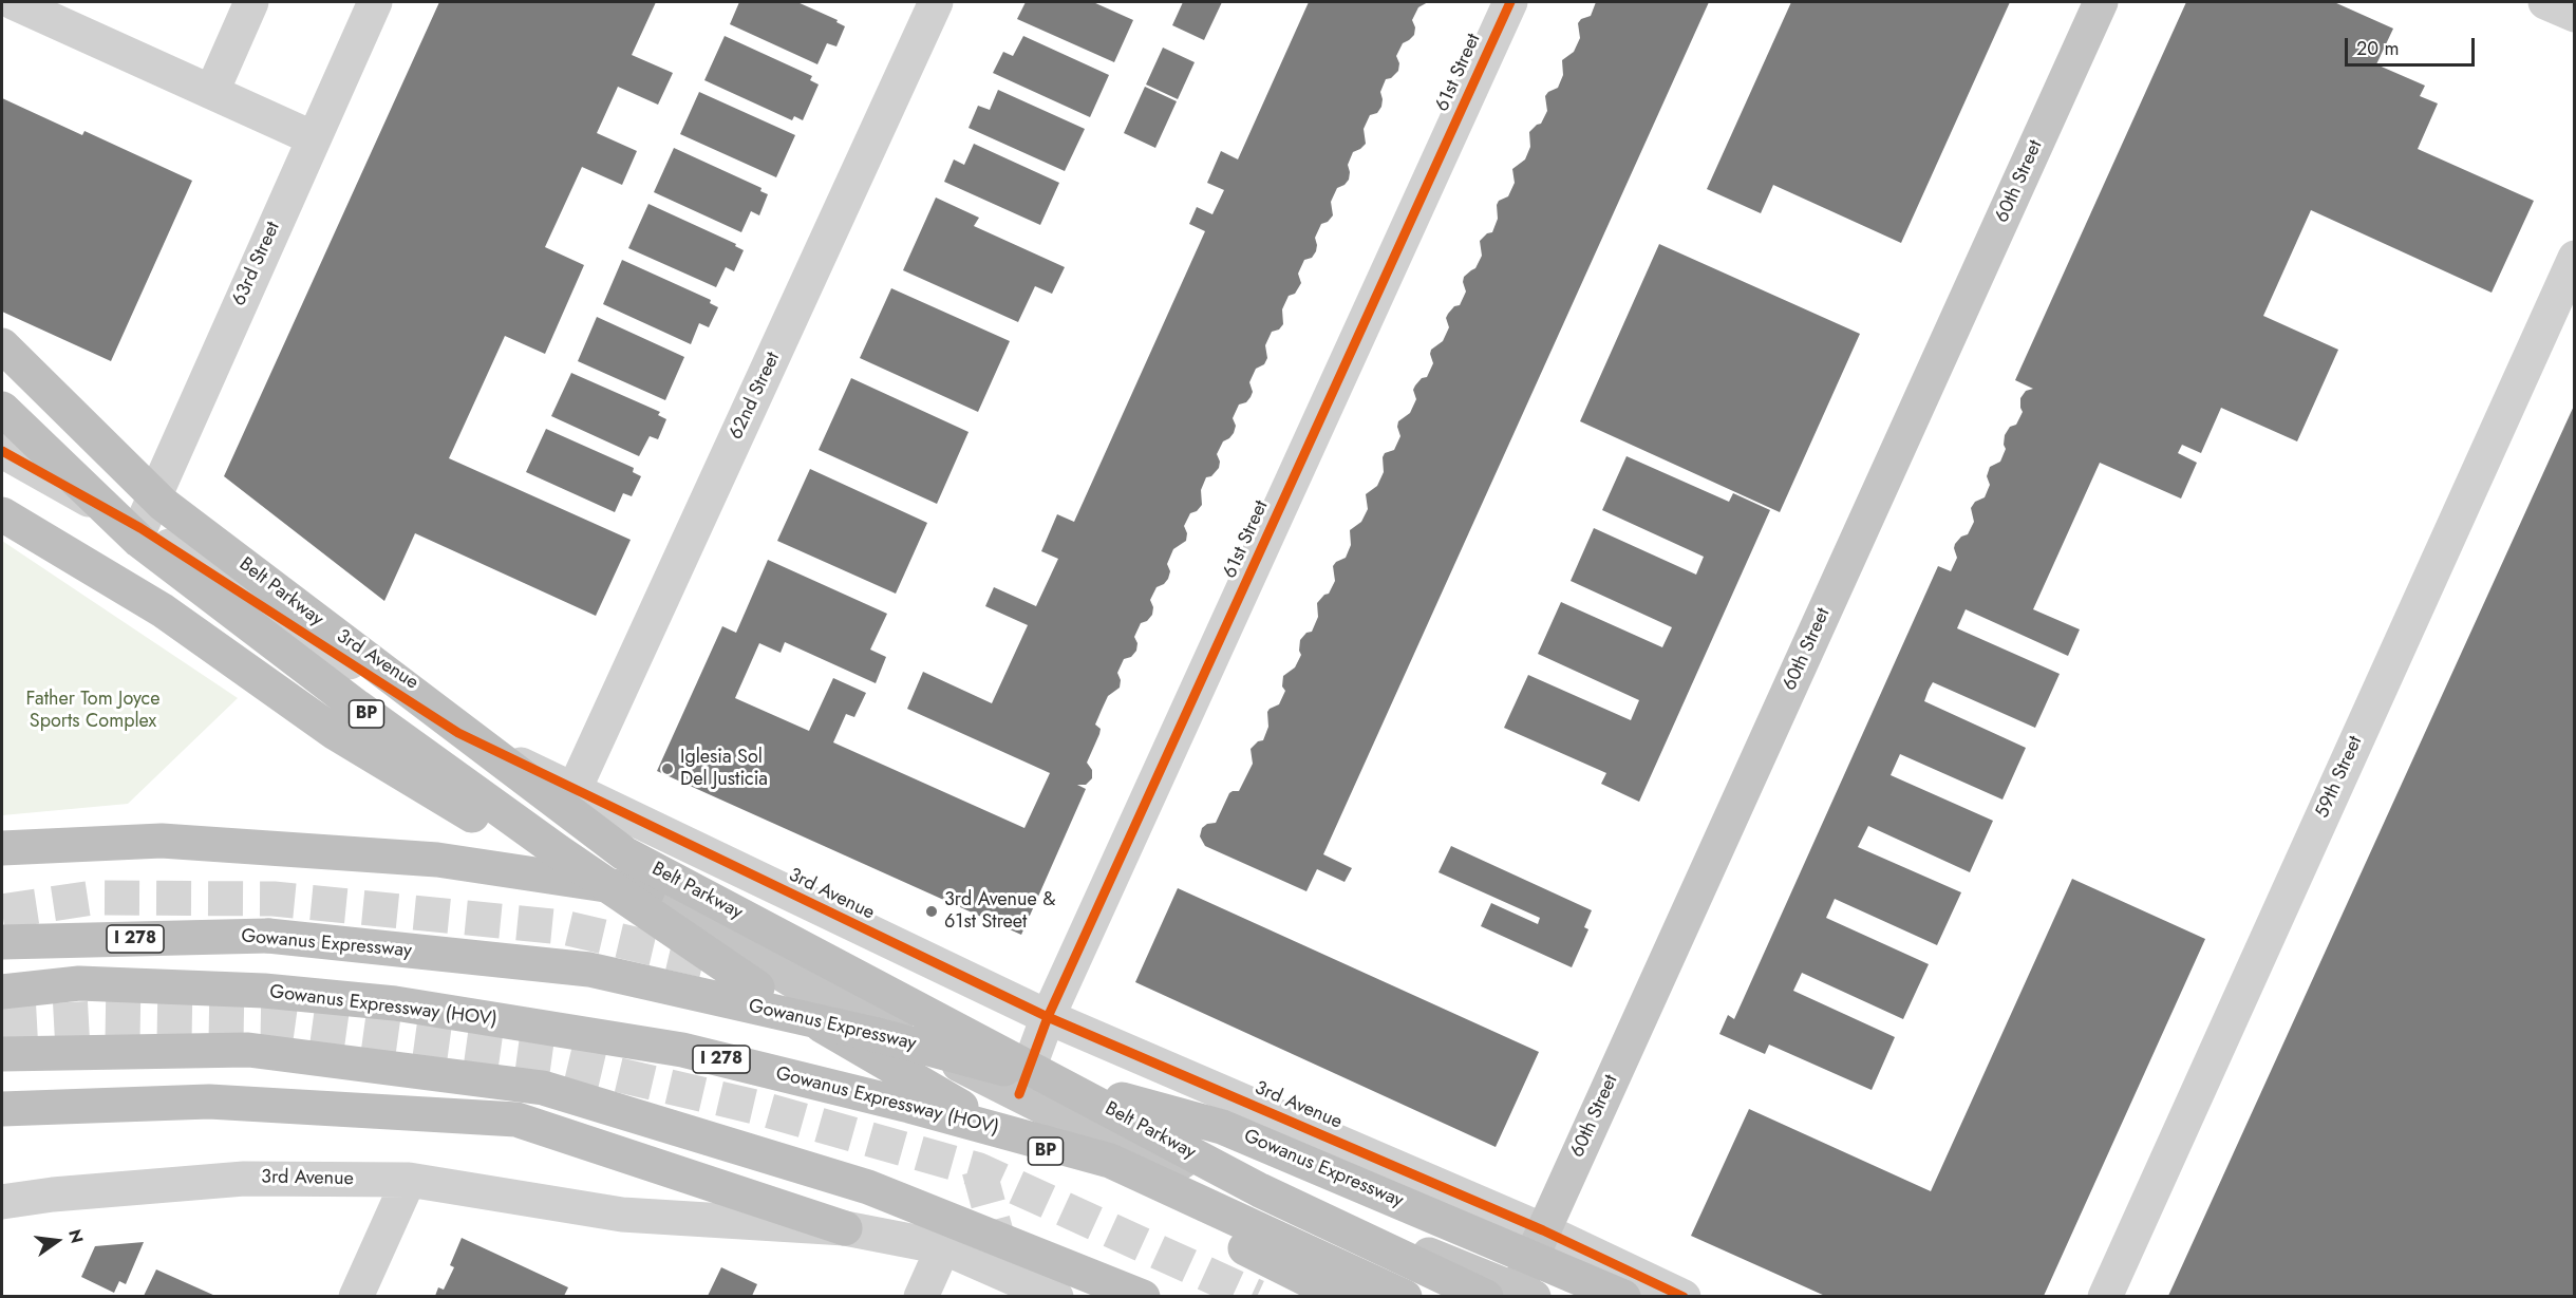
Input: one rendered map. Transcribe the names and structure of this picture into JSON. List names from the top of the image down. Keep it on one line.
{"streets":{"highway":["Belt Parkway","BP","I 278","Gowanus Expressway","Gowanus Expressway (HOV)"],"main road":["60th Street"],"street":["61st Street","63rd Street","62nd Street","3rd Avenue","59th Street"]},"crossings":[["61st Street","3rd Avenue"],["60th Street","Belt Parkway"],["60th Street","3rd Avenue"],["63rd Street","3rd Avenue"],["62nd Street","3rd Avenue"]],"parks":["Father Tom Joyce Sports Complex"],"places":["Iglesia Sol Del Justicia","3rd Avenue & 61st Street"],"scale_bar":"20 m","north":"right"}
